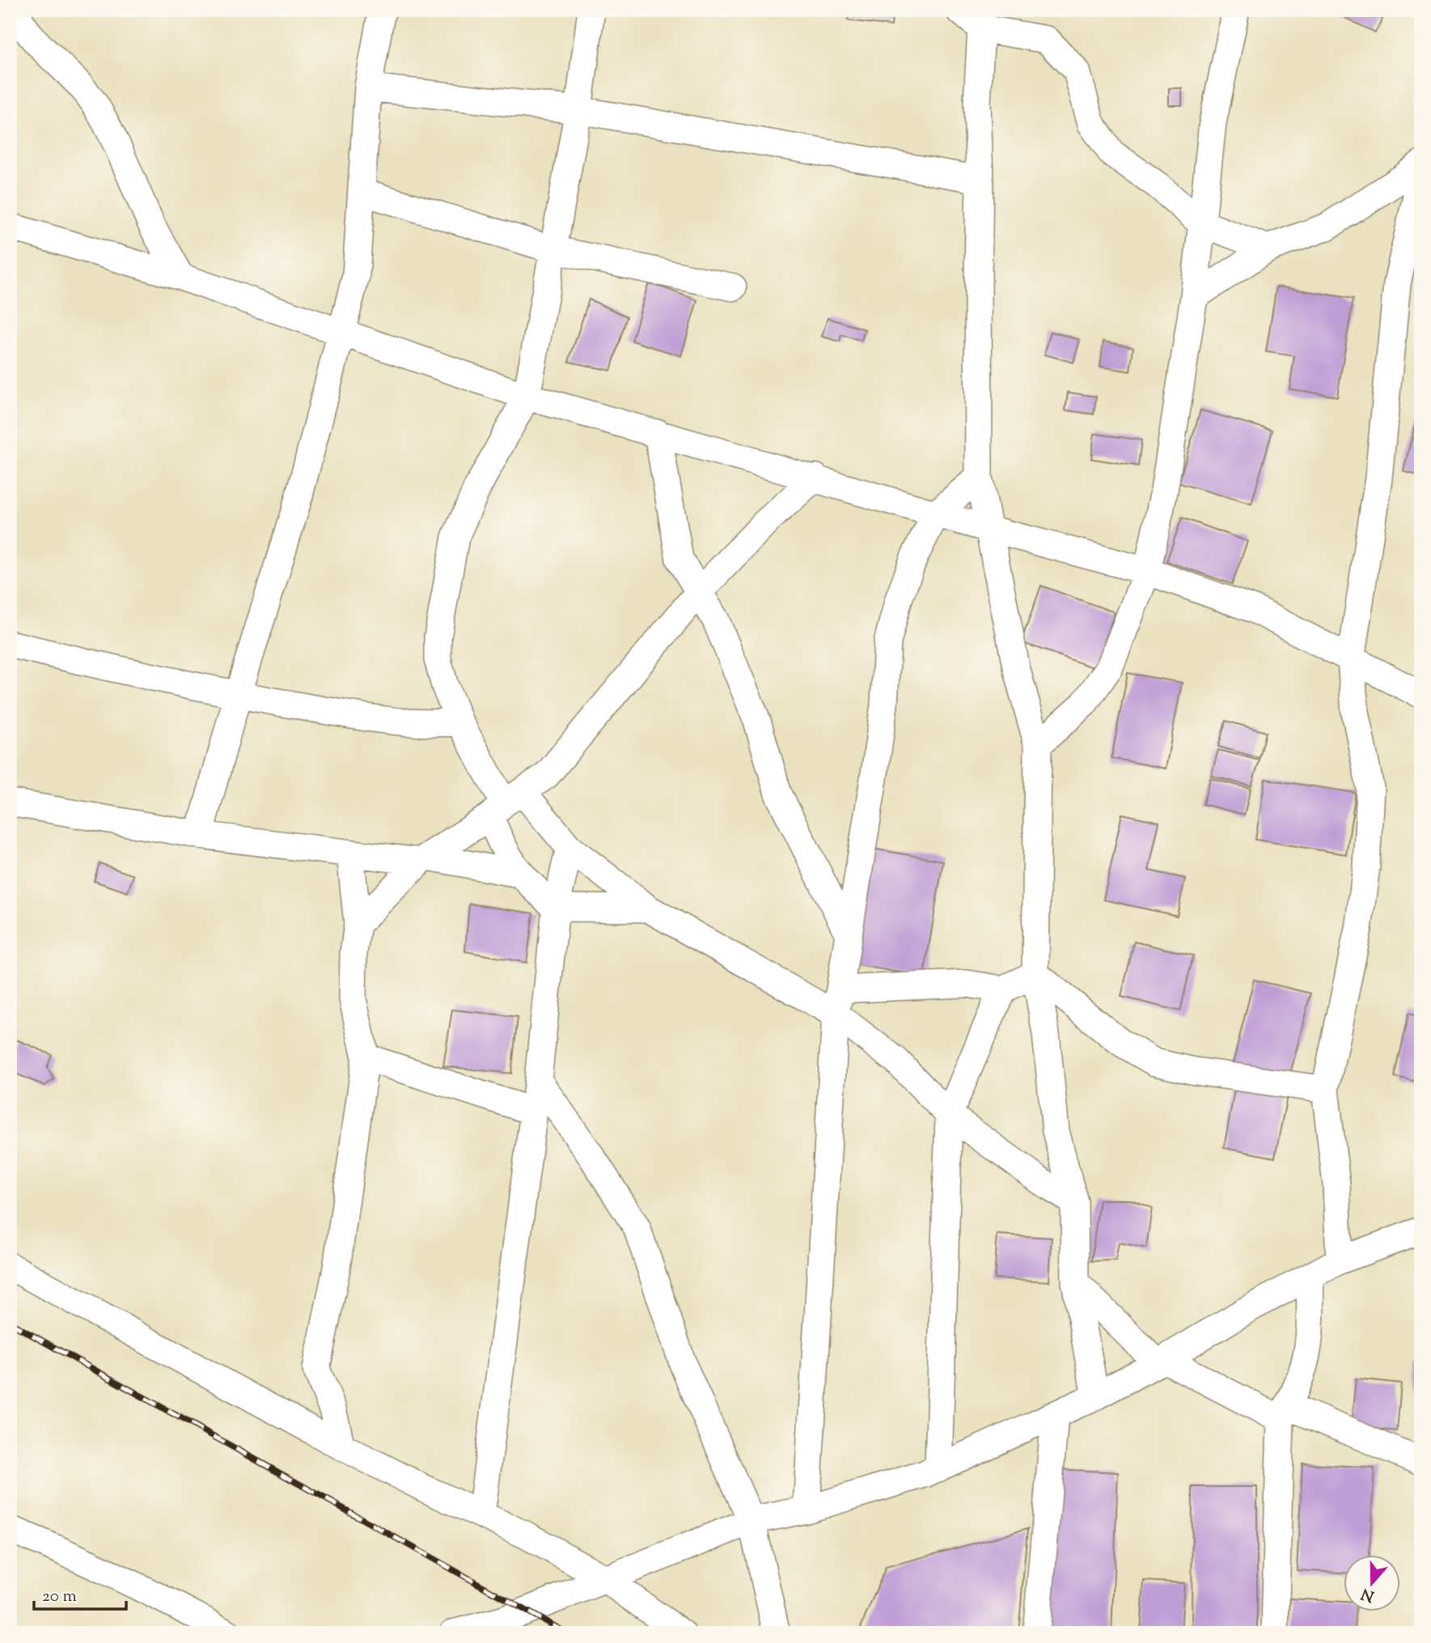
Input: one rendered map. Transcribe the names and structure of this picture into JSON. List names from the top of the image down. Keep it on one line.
{"scale_bar":"20 m","north":"bottom"}
